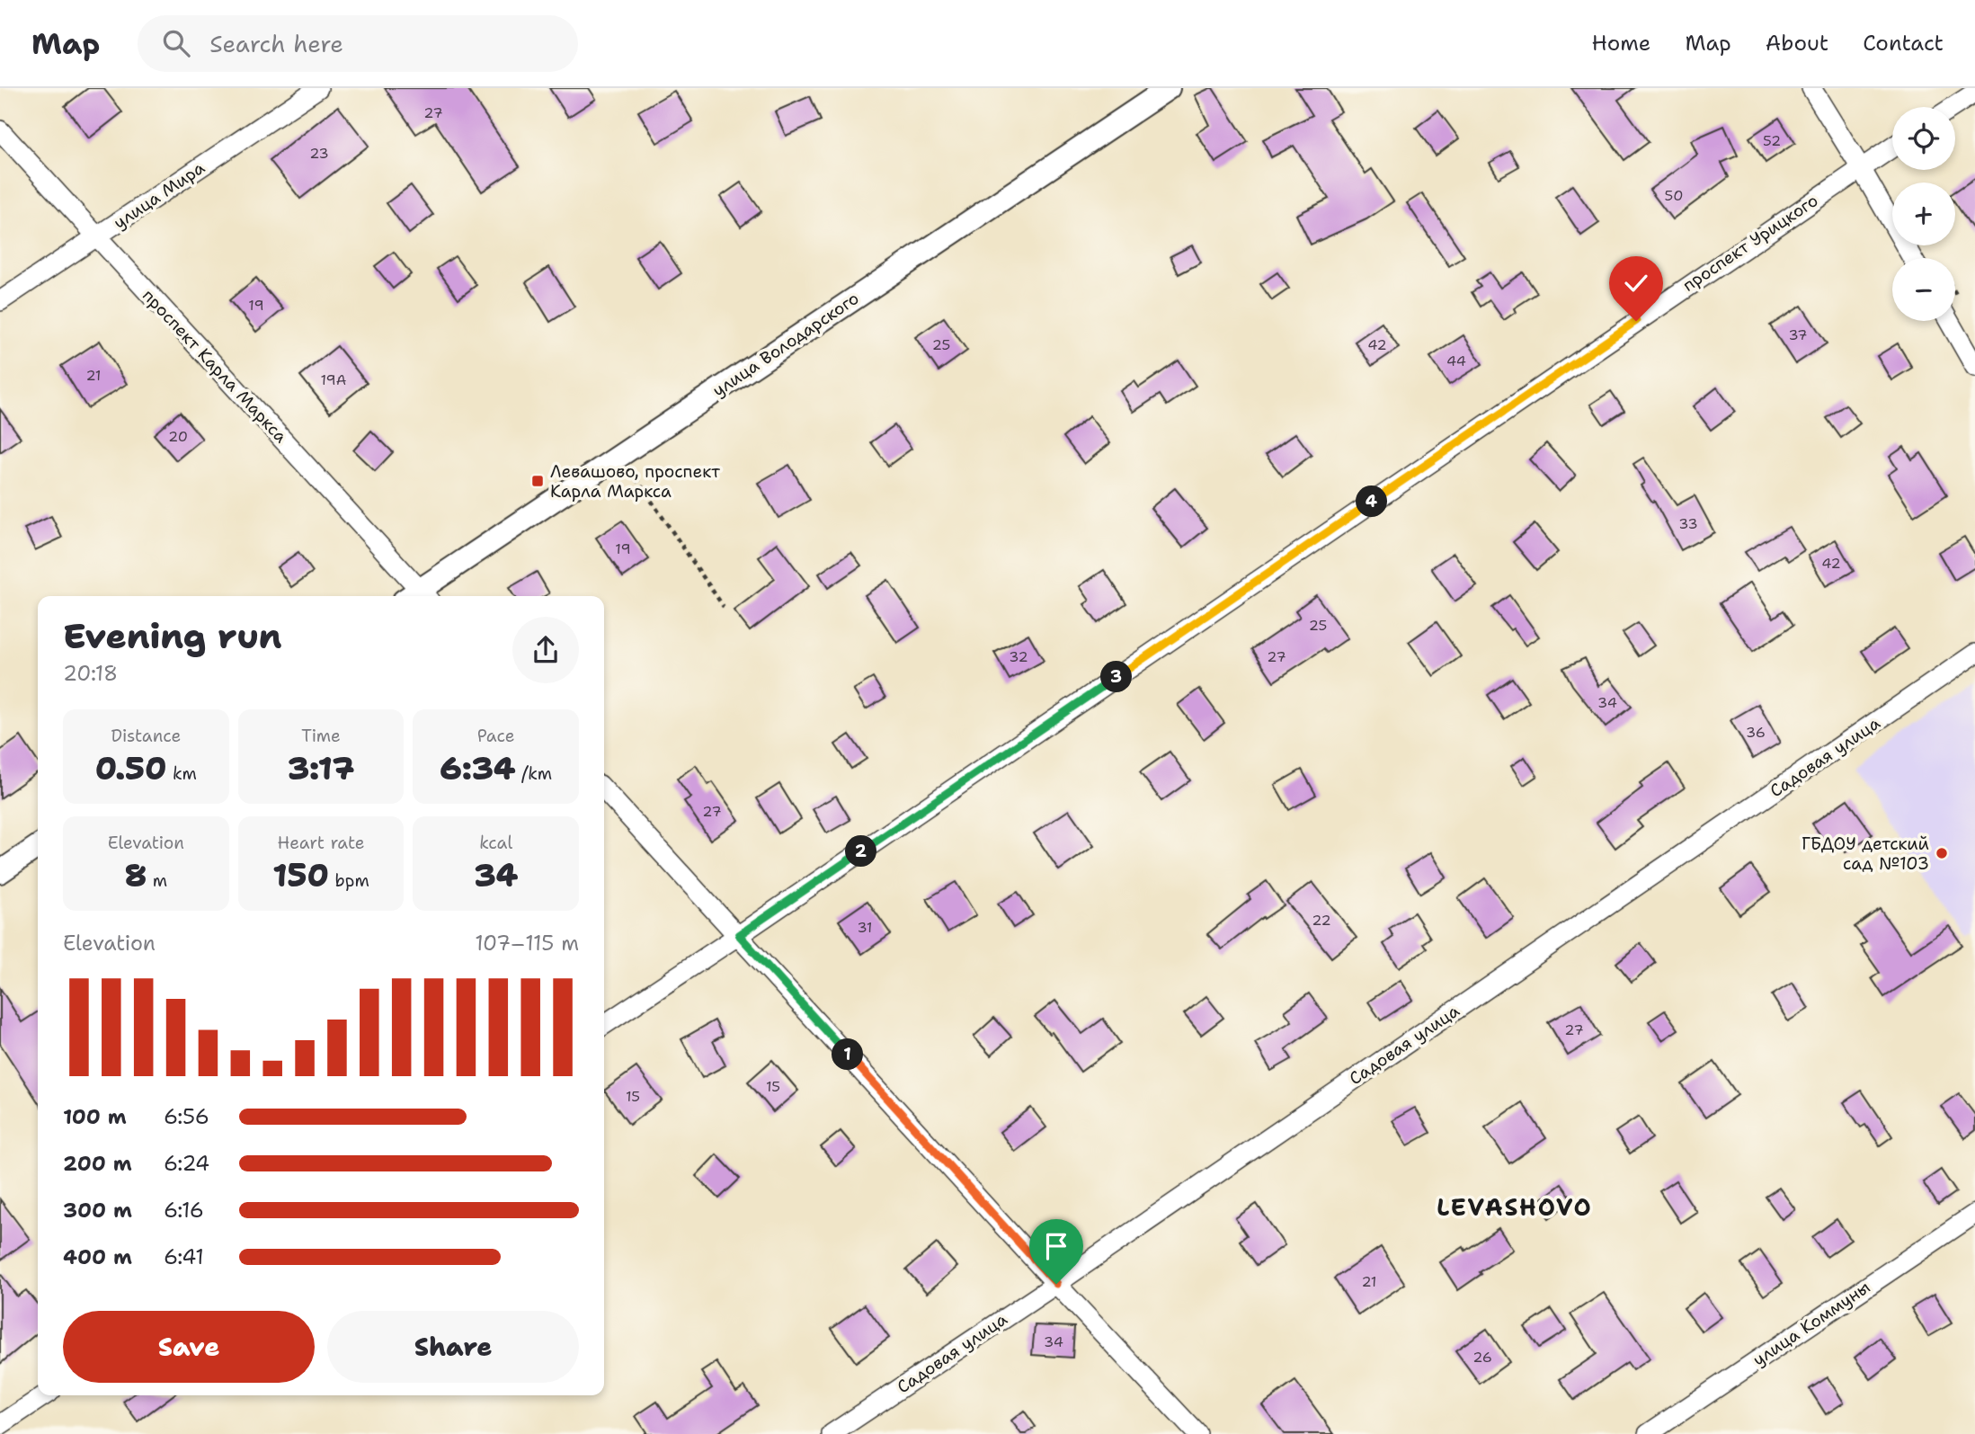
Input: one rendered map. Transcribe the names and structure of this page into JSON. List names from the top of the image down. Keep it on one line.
{"streets":{"street":["улица Мира","проспект Урицкого","улица Володарского","проспект Карла Маркса","Садовая улица","улица Коммуны"]},"crossings":[["улица Мира","проспект Карла Маркса"]],"districts":["LEVASHOVO"],"places":{"transit":["Левашово, проспект Карла Маркса"],"other":["ГБДОУ детский сад №103"]},"house_numbers":["27","52","23","50","19","37","25","42","44","21","19А","20","33","19","42","25","32","27","34","36","27","22","31","27","15","15","21","34","26"],"page":{"header":"Map","search":"Search here","nav":["Home","Map","About","Contact"],"map_buttons":["+","−"],"pins":["4","3","2","1"],"heading":["Evening run","20:18"],"stats":[["Distance","0.50 km"],["Time","3:17"],["Pace","6:34 /km"],["Elevation","8 m"],["Heart rate","150 bpm"],["kcal","34"]],"chart":["Elevation","107–115 m"],"list":[{"name":"100 m","note":"6:56"},{"name":"200 m","note":"6:24"},{"name":"300 m","note":"6:16"},{"name":"400 m","note":"6:41"}],"buttons":["Save","Share"]}}
